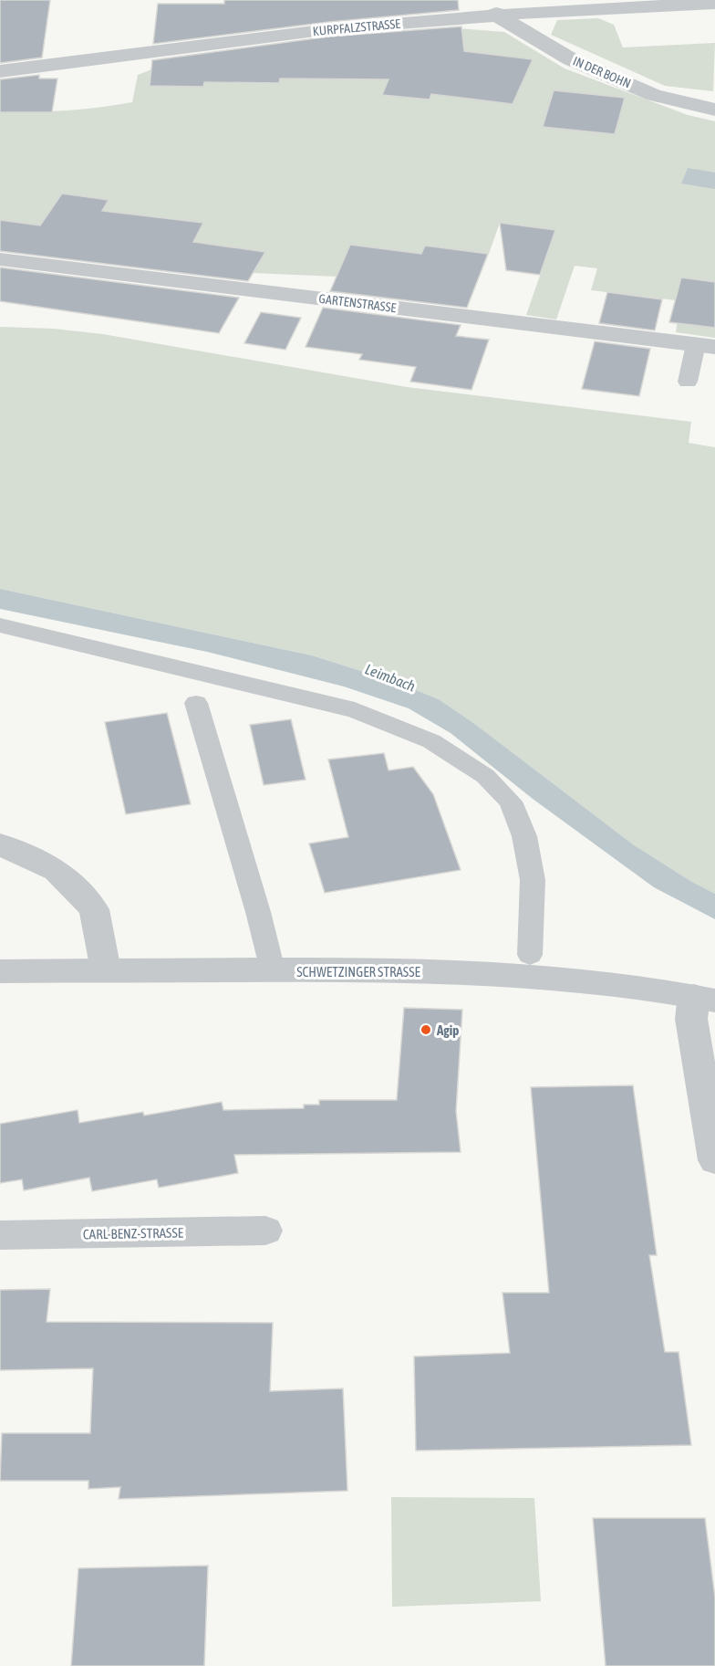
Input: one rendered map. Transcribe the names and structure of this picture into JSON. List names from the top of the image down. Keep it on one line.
{"streets":{"street":["KURPFALZSTRASSE","IN DER BOHN","GARTENSTRASSE","SCHWETZINGER STRASSE","CARL-BENZ-STRASSE"]},"crossings":[["KURPFALZSTRASSE","IN DER BOHN"]],"water":["Leimbach"],"places":["Agip"]}
